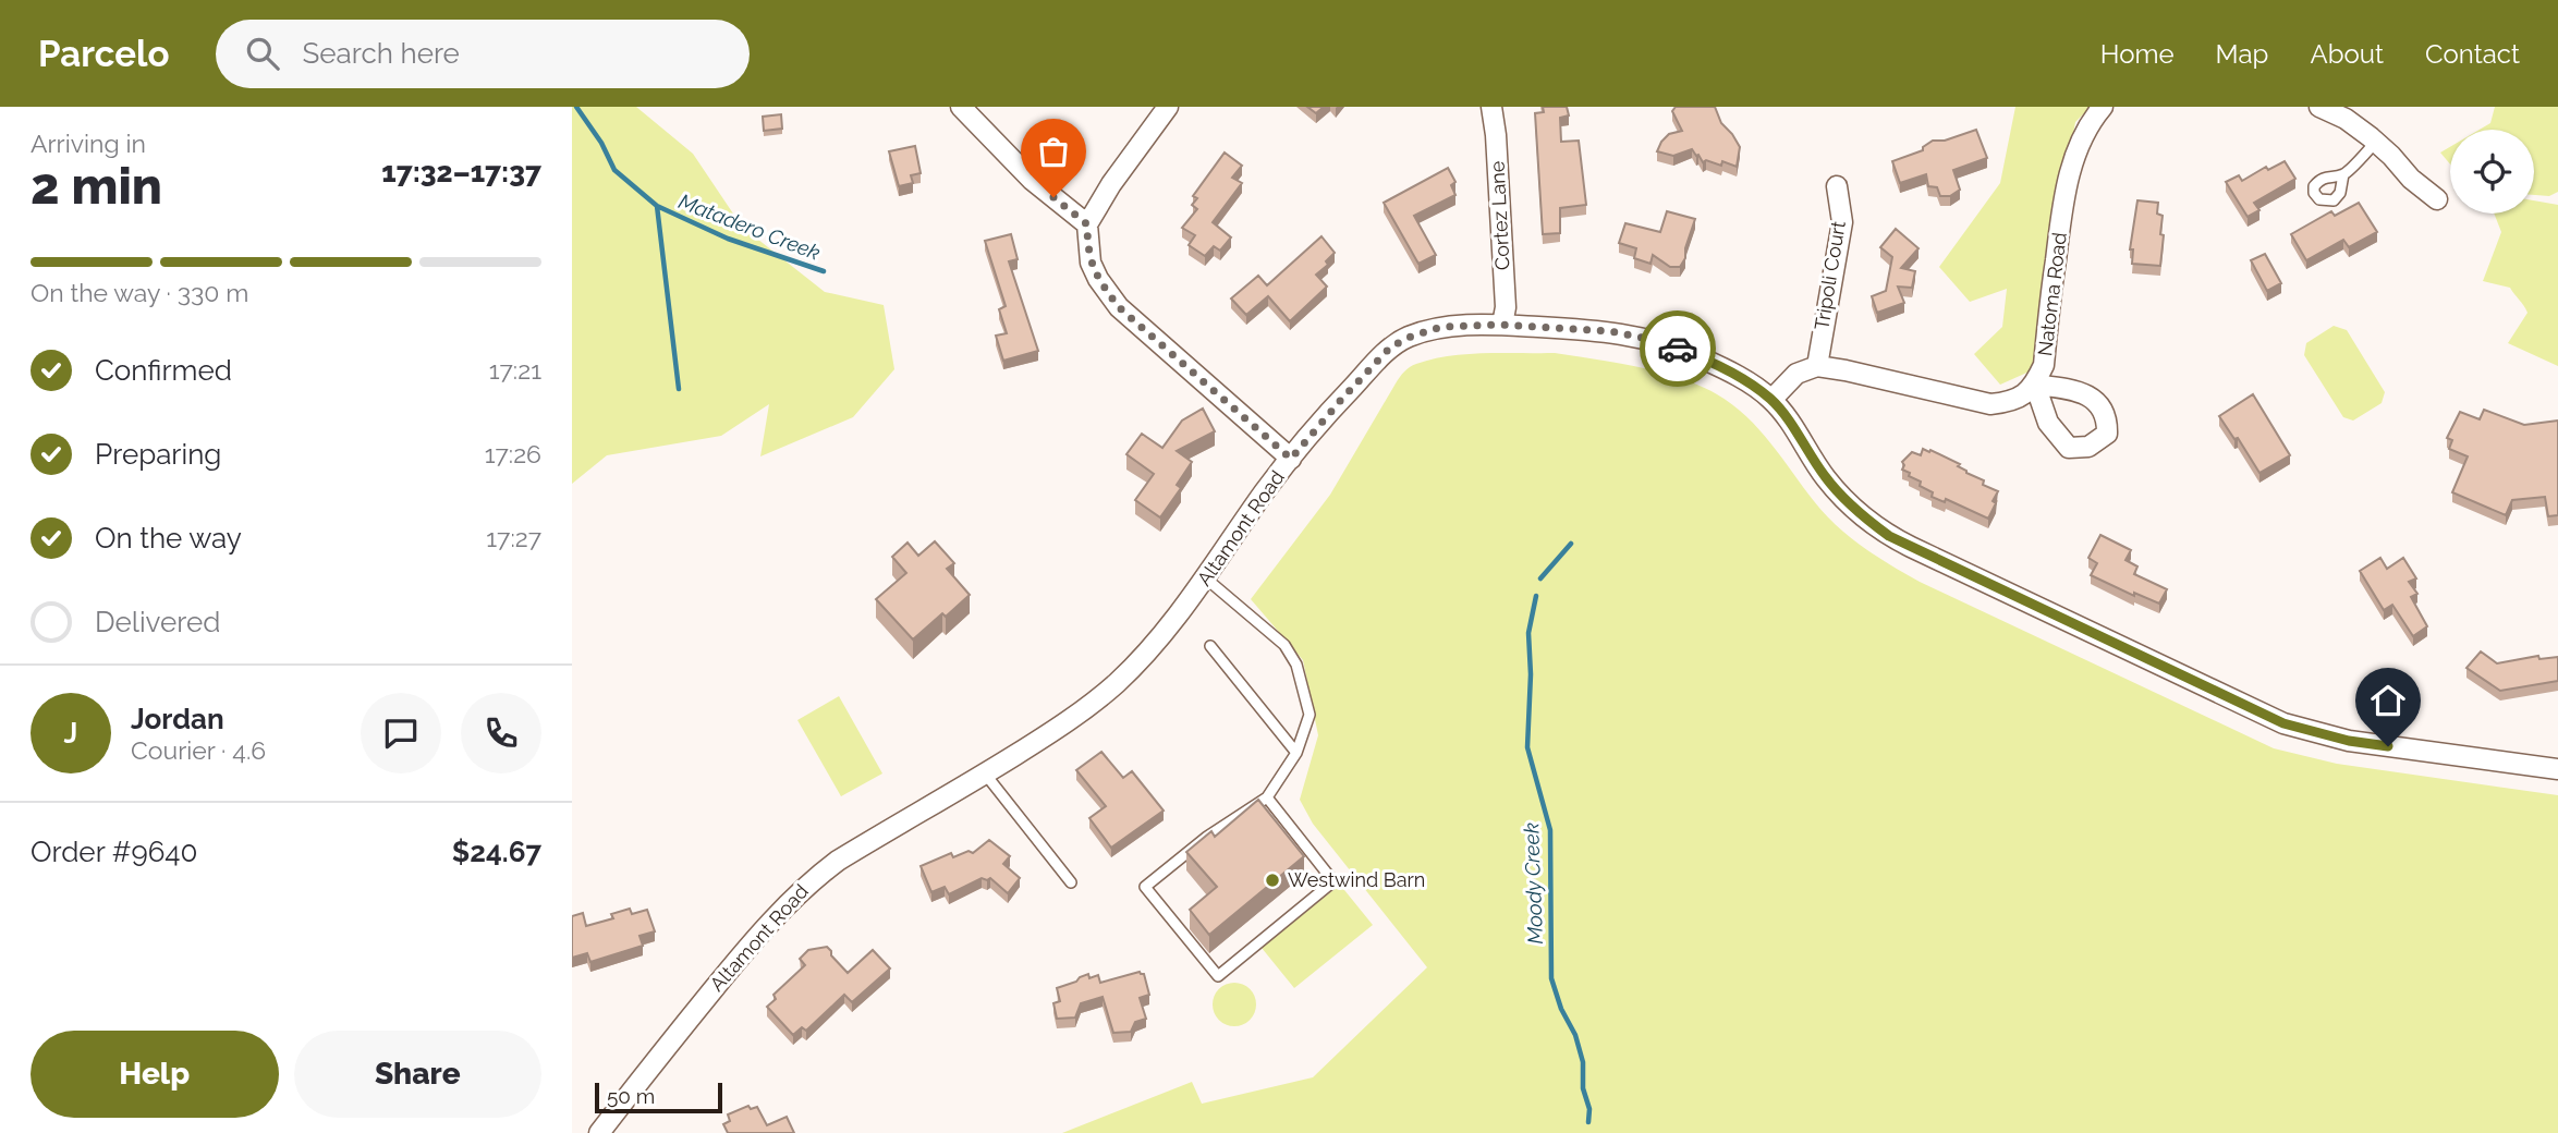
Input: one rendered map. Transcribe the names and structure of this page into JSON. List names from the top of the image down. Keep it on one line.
{"streets":{"street":["Cortez Lane","Tripoli Court","Natoma Road","Altamont Road"]},"crossings":[["Cortez Lane","Altamont Road"],["Tripoli Court","Natoma Road"]],"water":["Matadero Creek","Moody Creek"],"places":["Westwind Barn"],"scale_bar":"50 m","page":{"header":"Parcelo","search":"Search here","nav":["Home","Map","About","Contact"],"heading":["2 min","Arriving in","17:32–17:37"],"panel":["Jordan","Courier · 4.6","Order #9640","$24.67"],"bar":"On the way · 330 m","list":[["Confirmed","17:21"],["Preparing","17:26"],["On the way","17:27"],"Delivered"],"round":"J","buttons":["Help","Share"],"scale":"50 m"}}
